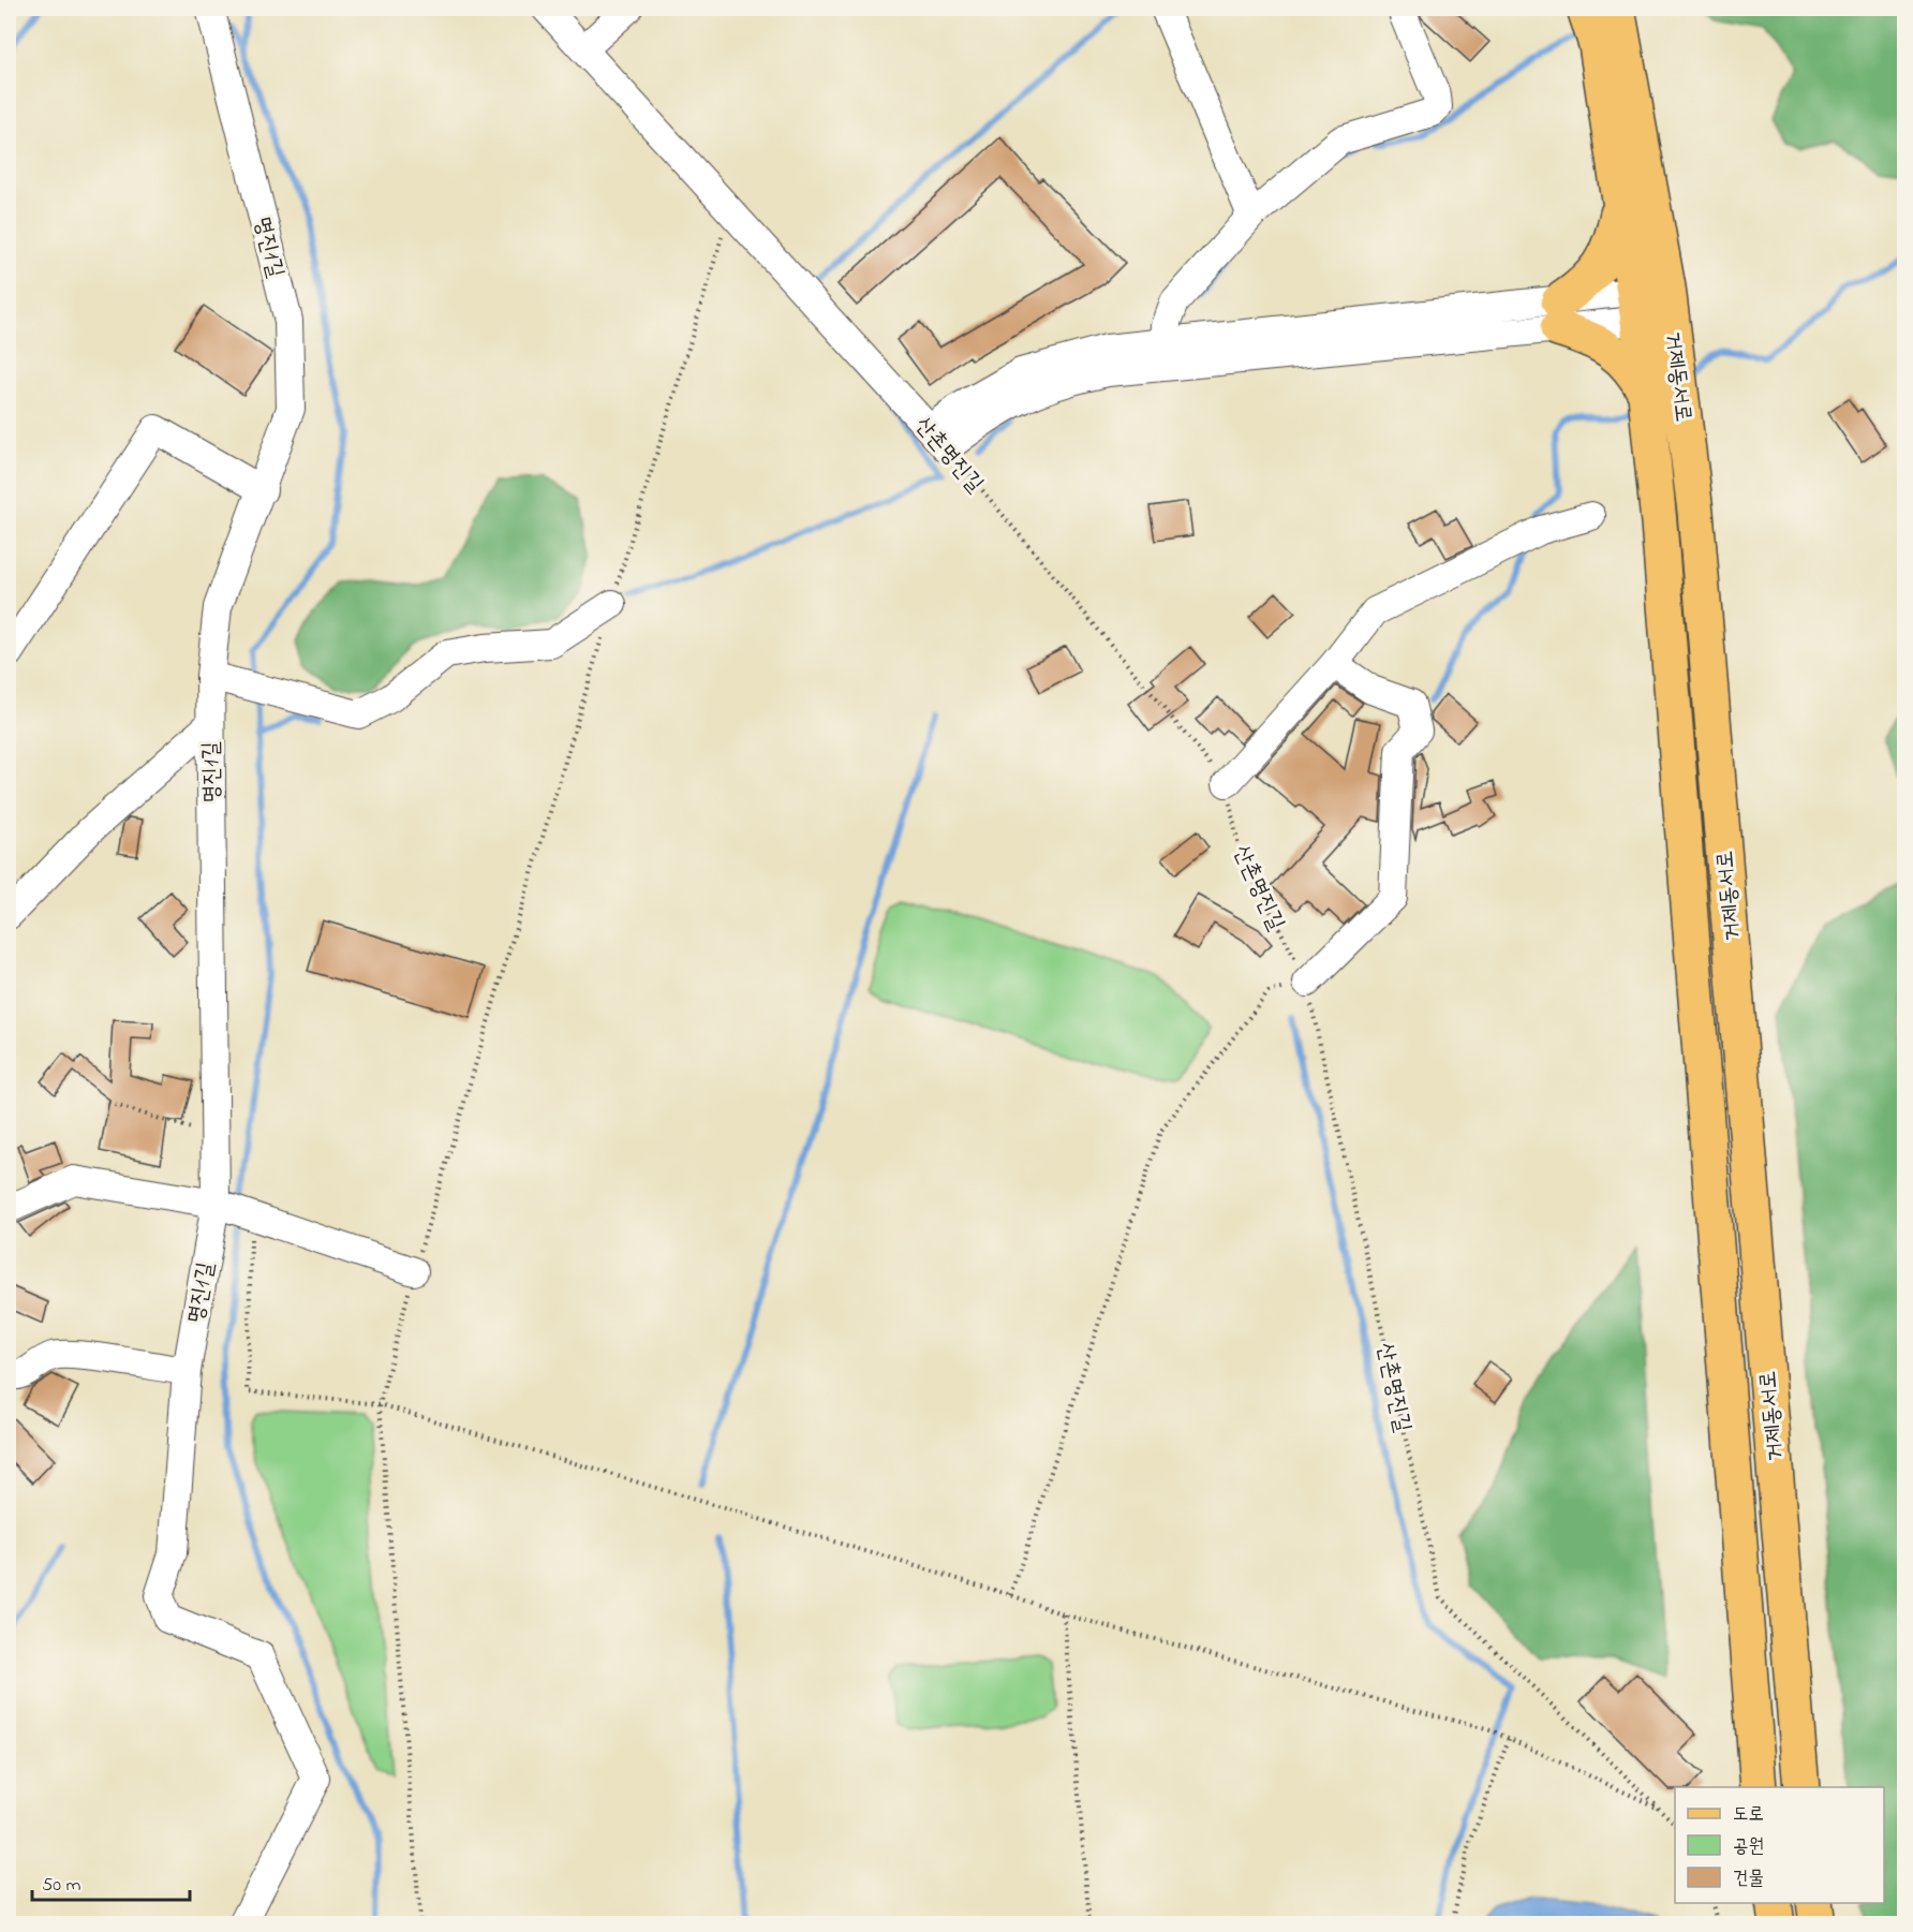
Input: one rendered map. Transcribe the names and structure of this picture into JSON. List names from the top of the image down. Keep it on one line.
{"streets":{"main road":["거제동서로"],"street":["명진1길","산촌명진길"]},"legend":["도로","공원","건물"],"scale_bar":"50 m"}
